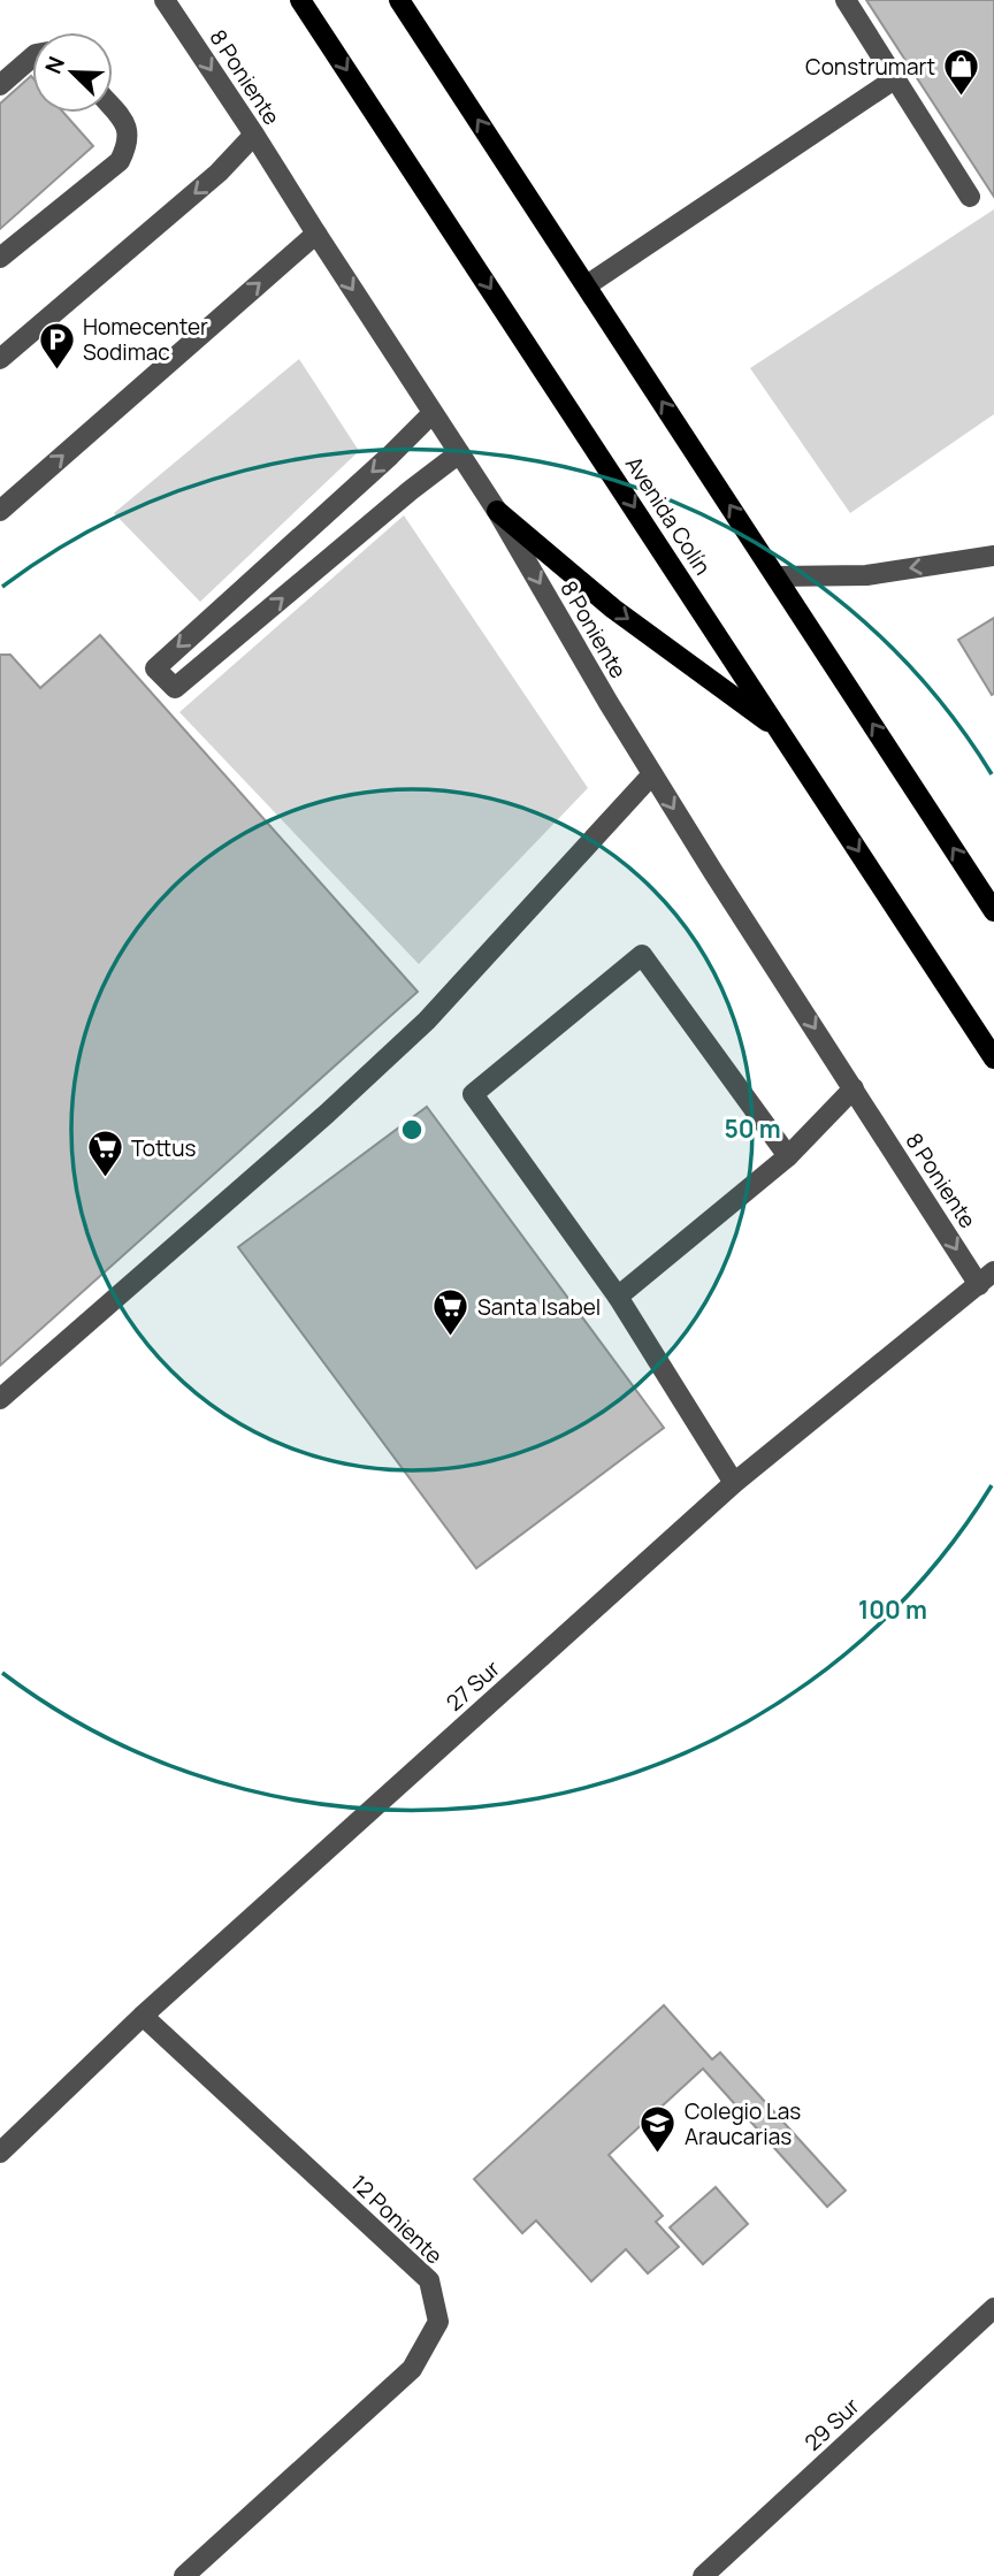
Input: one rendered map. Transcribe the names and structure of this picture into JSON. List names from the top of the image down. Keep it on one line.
{"streets":{"main road":["Avenida Colín"],"street":["8 Poniente","27 Sur","12 Poniente","29 Sur"]},"crossings":[["8 Poniente","27 Sur"],["27 Sur","12 Poniente"]],"one_way":["8 Poniente"],"places":{"shop":["Construmart"],"parking":["Homecenter Sodimac"],"supermarket":["Tottus","Santa Isabel"],"school or university":["Colegio Las Araucarias"]},"north":"top left","rings":["50 m","100 m"]}
